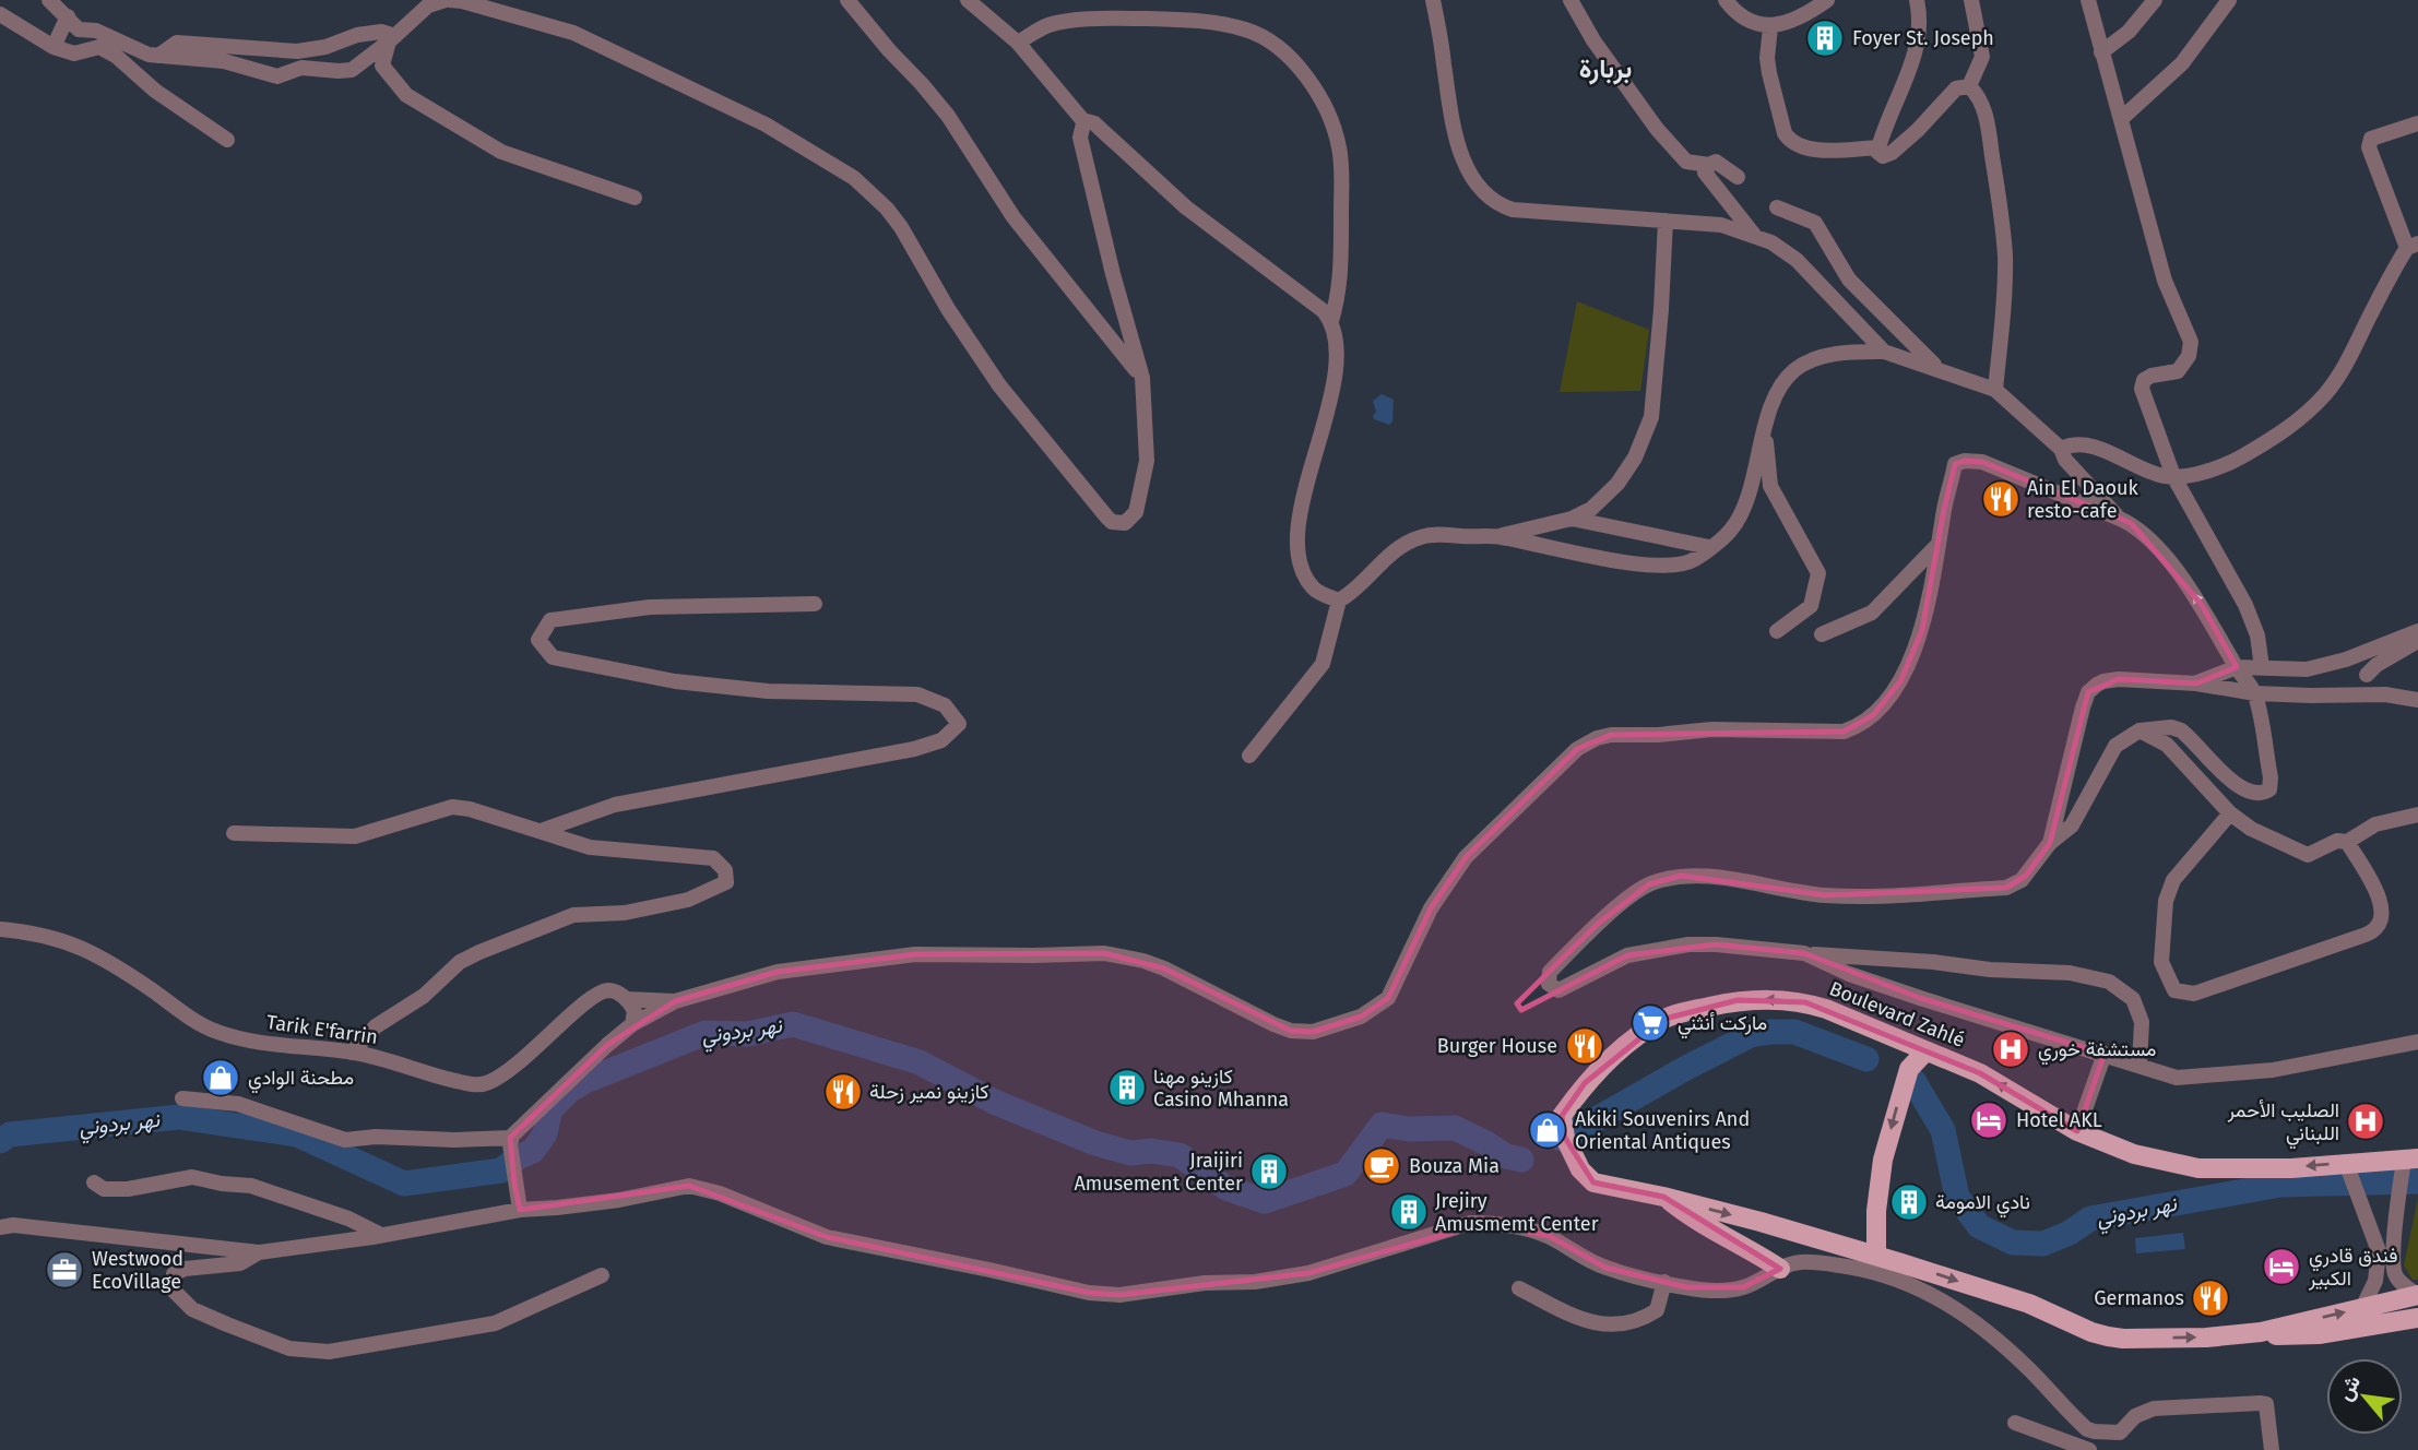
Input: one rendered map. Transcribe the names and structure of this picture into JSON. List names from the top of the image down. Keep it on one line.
{"streets":{"main road":["Boulevard Zahlé"],"street":["Tarik E'farrin"]},"districts":["بربارة"],"water":["نهر بردوني"],"places":{"building":["Foyer St. Joseph","كازينو مهنا Casino Mhanna","Jraijiri Amusement Center","نادي الامومة","Jrejiry Amusmemt Center"],"restaurant":["Ain El Daouk resto-cafe","Burger House","كازينو نمير زحلة","Germanos"],"supermarket":["ماركت أنثني"],"hospital":["مستشفة خوري","الصليب الأحمر اللبناني"],"shop":["مطحنة الوادي","Akiki Souvenirs And Oriental Antiques"],"hotel":["Hotel AKL","فندق قادري الكبير"],"cafe":["Bouza Mia"],"office":["Westwood EcoVillage"]},"north":"top left"}
